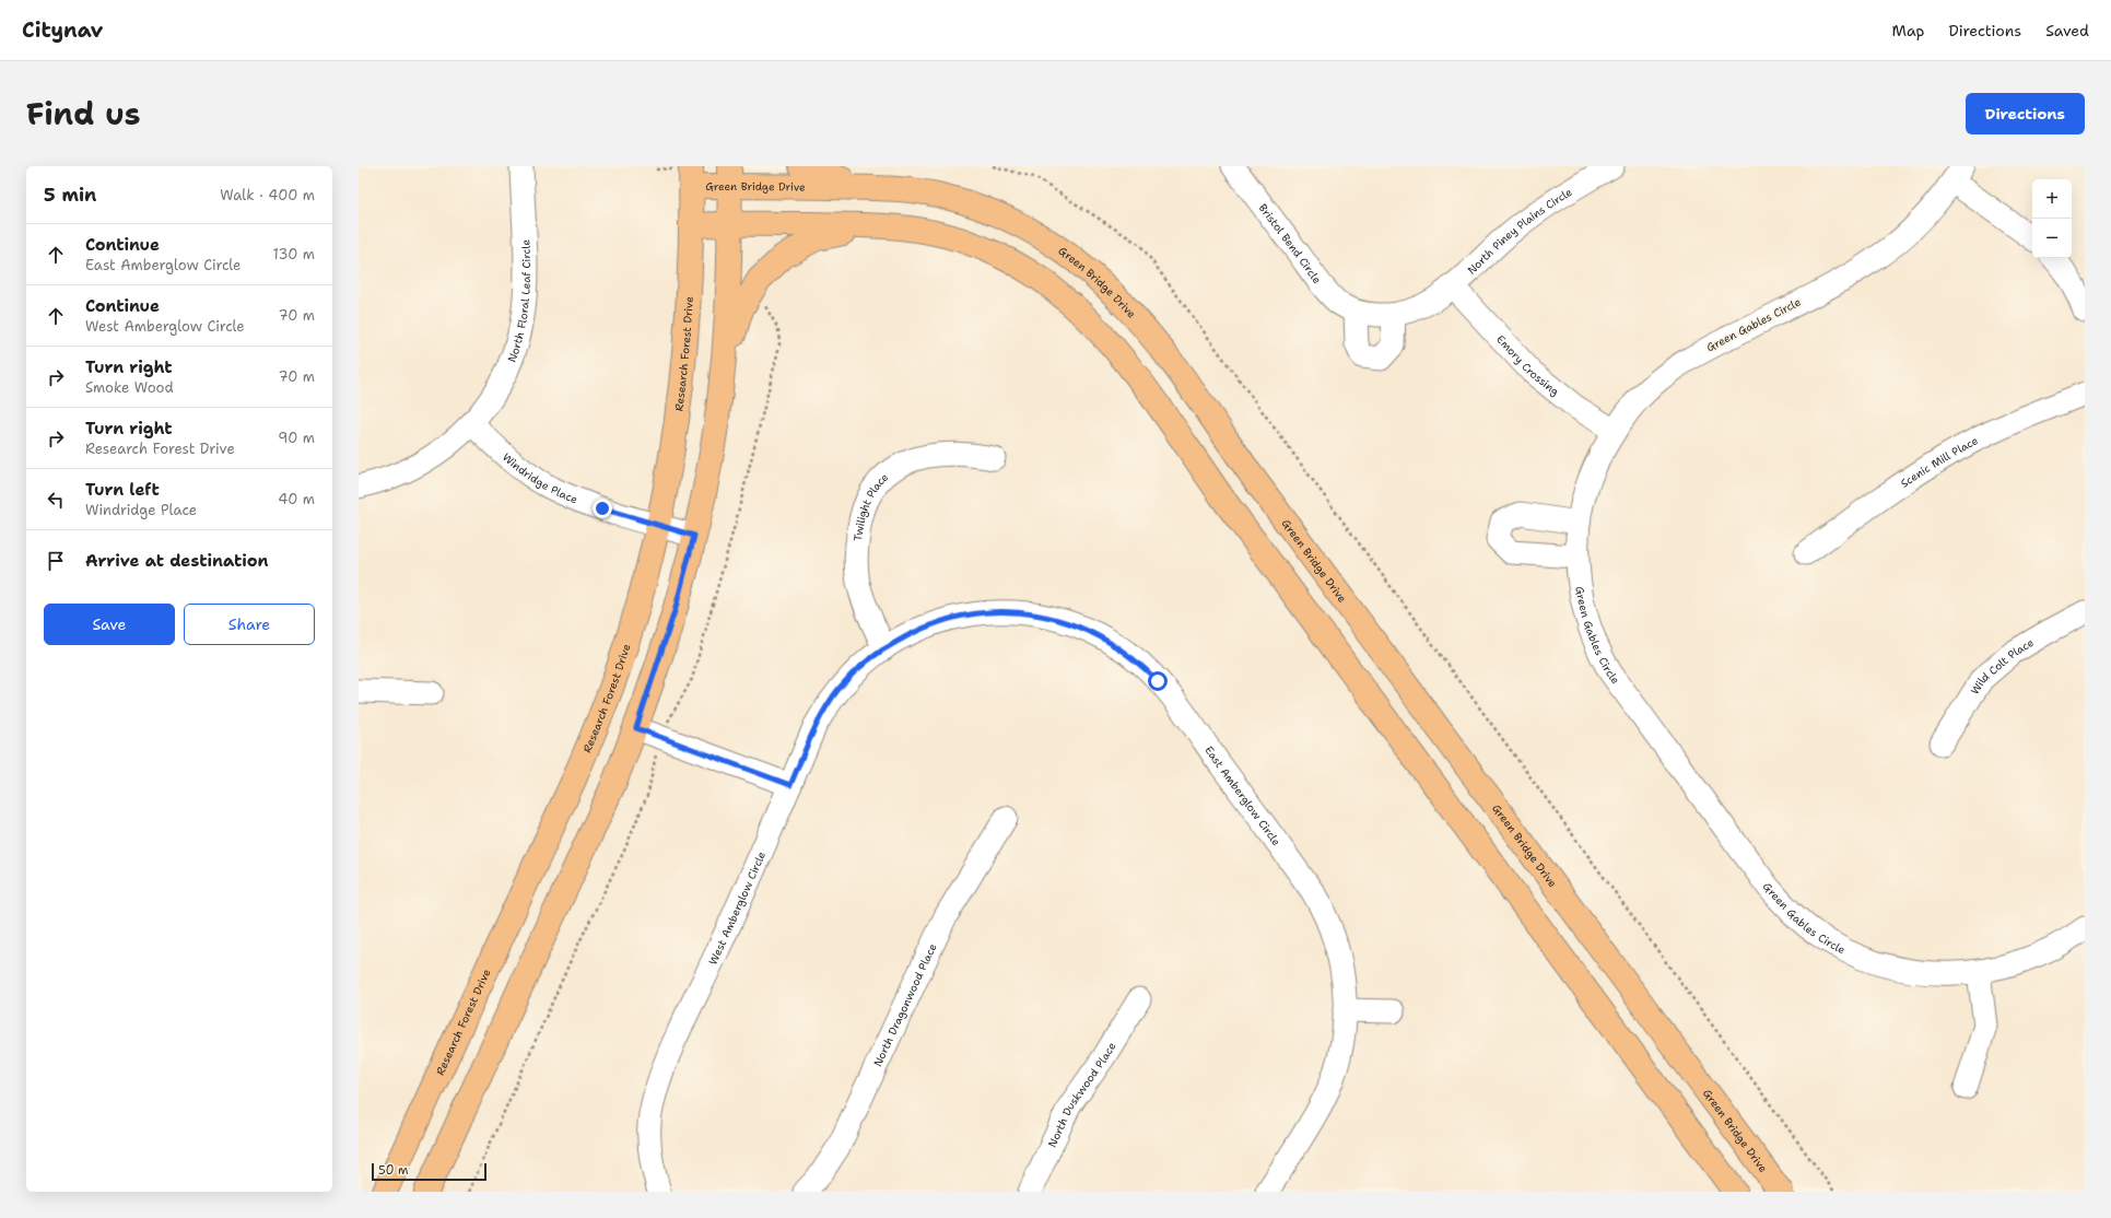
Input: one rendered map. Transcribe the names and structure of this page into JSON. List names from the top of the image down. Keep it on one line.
{"streets":{"main road":["Green Bridge Drive","Research Forest Drive"],"street":["North Piney Plains Circle","Bristol Bend Circle","North Floral Leaf Circle","Green Gables Circle","Emory Crossing","Scenic Mill Place","Windridge Place","Twilight Place","Wild Colt Place","East Amberglow Circle","West Amberglow Circle","North Dragonwood Place","North Duskwood Place"]},"crossings":[["Green Bridge Drive","Research Forest Drive"],["North Piney Plains Circle","Bristol Bend Circle"],["North Piney Plains Circle","Emory Crossing"],["Bristol Bend Circle","Emory Crossing"],["North Floral Leaf Circle","Windridge Place"],["Green Gables Circle","Emory Crossing"],["Research Forest Drive","Windridge Place"],["Twilight Place","East Amberglow Circle"],["Twilight Place","West Amberglow Circle"],["East Amberglow Circle","West Amberglow Circle"]],"scale_bar":"50 m","page":{"header":"Citynav","nav":["Map","Directions","Saved"],"title":"Find us","buttons":["Directions",["Save","Share"]],"heading":["5 min","Walk · 400 m"],"map_buttons":["+","−"],"list":[["Continue","East Amberglow Circle","130 m"],["Continue","West Amberglow Circle","70 m"],["Turn right","Smoke Wood","70 m"],["Turn right","Research Forest Drive","90 m"],["Turn left","Windridge Place","40 m"],"Arrive at destination"],"scale":"50 m"}}
